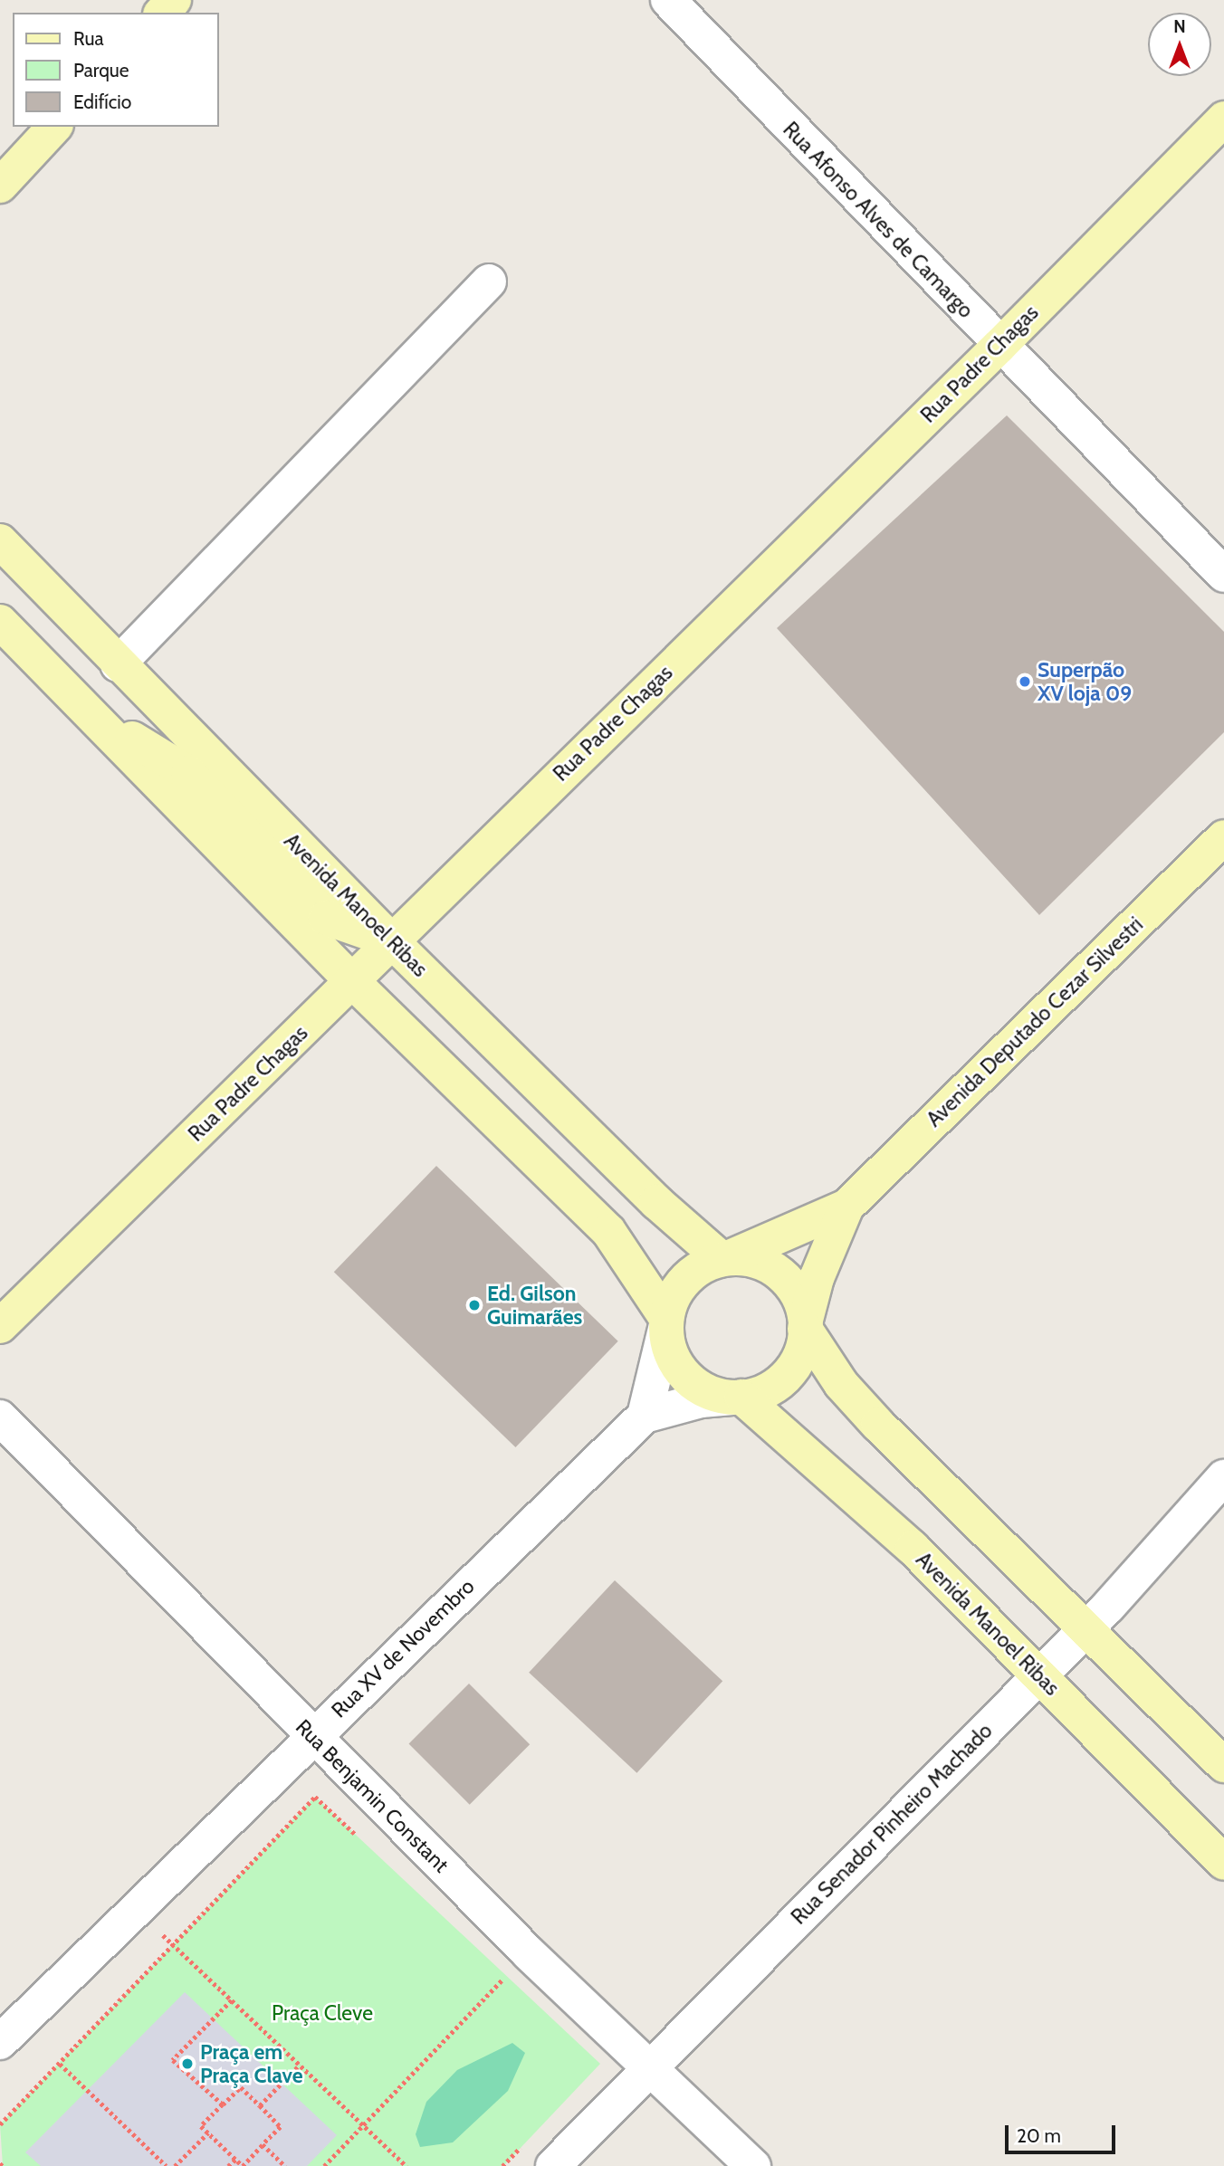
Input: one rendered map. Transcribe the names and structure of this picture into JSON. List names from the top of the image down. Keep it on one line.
{"streets":{"main road":["Rua Padre Chagas","Avenida Manoel Ribas","Avenida Deputado Cezar Silvestri"],"street":["Rua Afonso Alves de Camargo","Rua XV de Novembro","Rua Benjamin Constant","Rua Senador Pinheiro Machado"]},"crossings":[["Rua Afonso Alves de Camargo","Rua Padre Chagas"],["Rua Padre Chagas","Avenida Manoel Ribas"],["Avenida Manoel Ribas","Avenida Deputado Cezar Silvestri"],["Avenida Manoel Ribas","Rua Senador Pinheiro Machado"],["Rua XV de Novembro","Rua Benjamin Constant"],["Rua Benjamin Constant","Rua Senador Pinheiro Machado"]],"parks":["Praça Cleve"],"places":["Superpão XV loja 09","Ed. Gilson Guimarães","Praça em Praça Clave"],"legend":["Rua","Parque","Edifício"],"scale_bar":"20 m","north":"top"}
